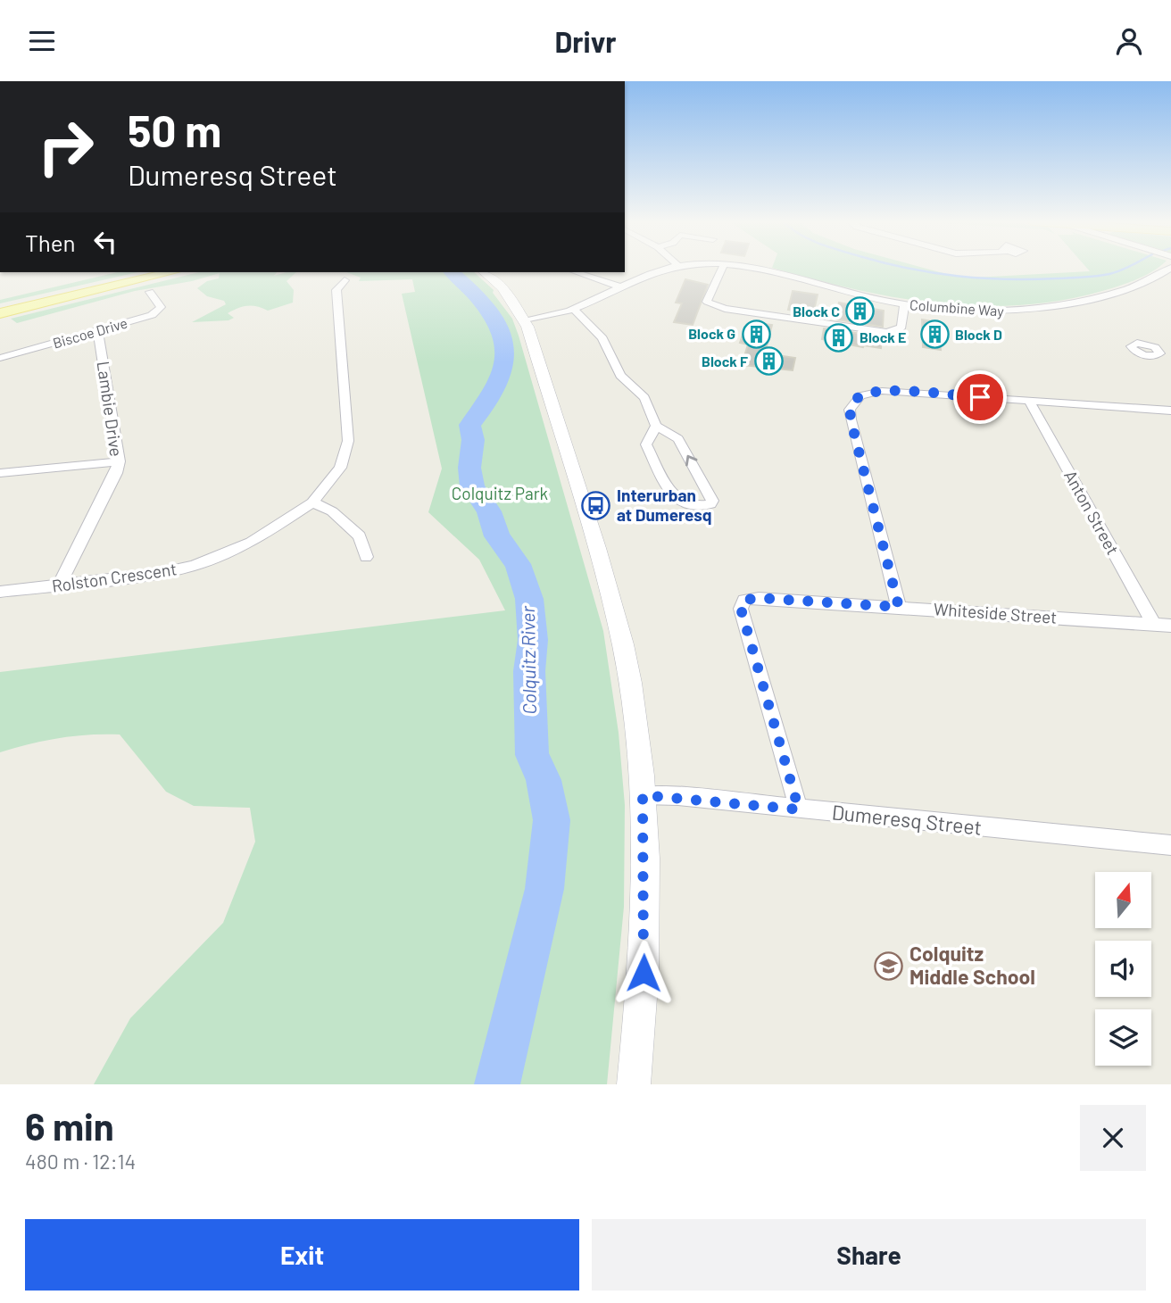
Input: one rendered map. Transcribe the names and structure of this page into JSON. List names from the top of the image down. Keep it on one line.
{"streets":{"street":["Columbine Way","Biscoe Drive","Lambie Drive","Anton Street","Rolston Crescent","Whiteside Street","Dumeresq Street"]},"crossings":[["Biscoe Drive","Lambie Drive"],["Lambie Drive","Rolston Crescent"],["Anton Street","Whiteside Street"],["Whiteside Street","Dumeresq Street"]],"water":["Colquitz River"],"parks":["Colquitz Park"],"places":{"building":["Block C","Block G","Block D","Block E","Block F"],"bus stop":["Interurban at Dumeresq"],"school or university":["Colquitz Middle School"]},"north":"top","page":{"header":"Drivr","turn":["50 m","Dumeresq Street"],"then":"Then","heading":["6 min","480 m · 12:14"],"buttons":["Exit","Share"]}}
